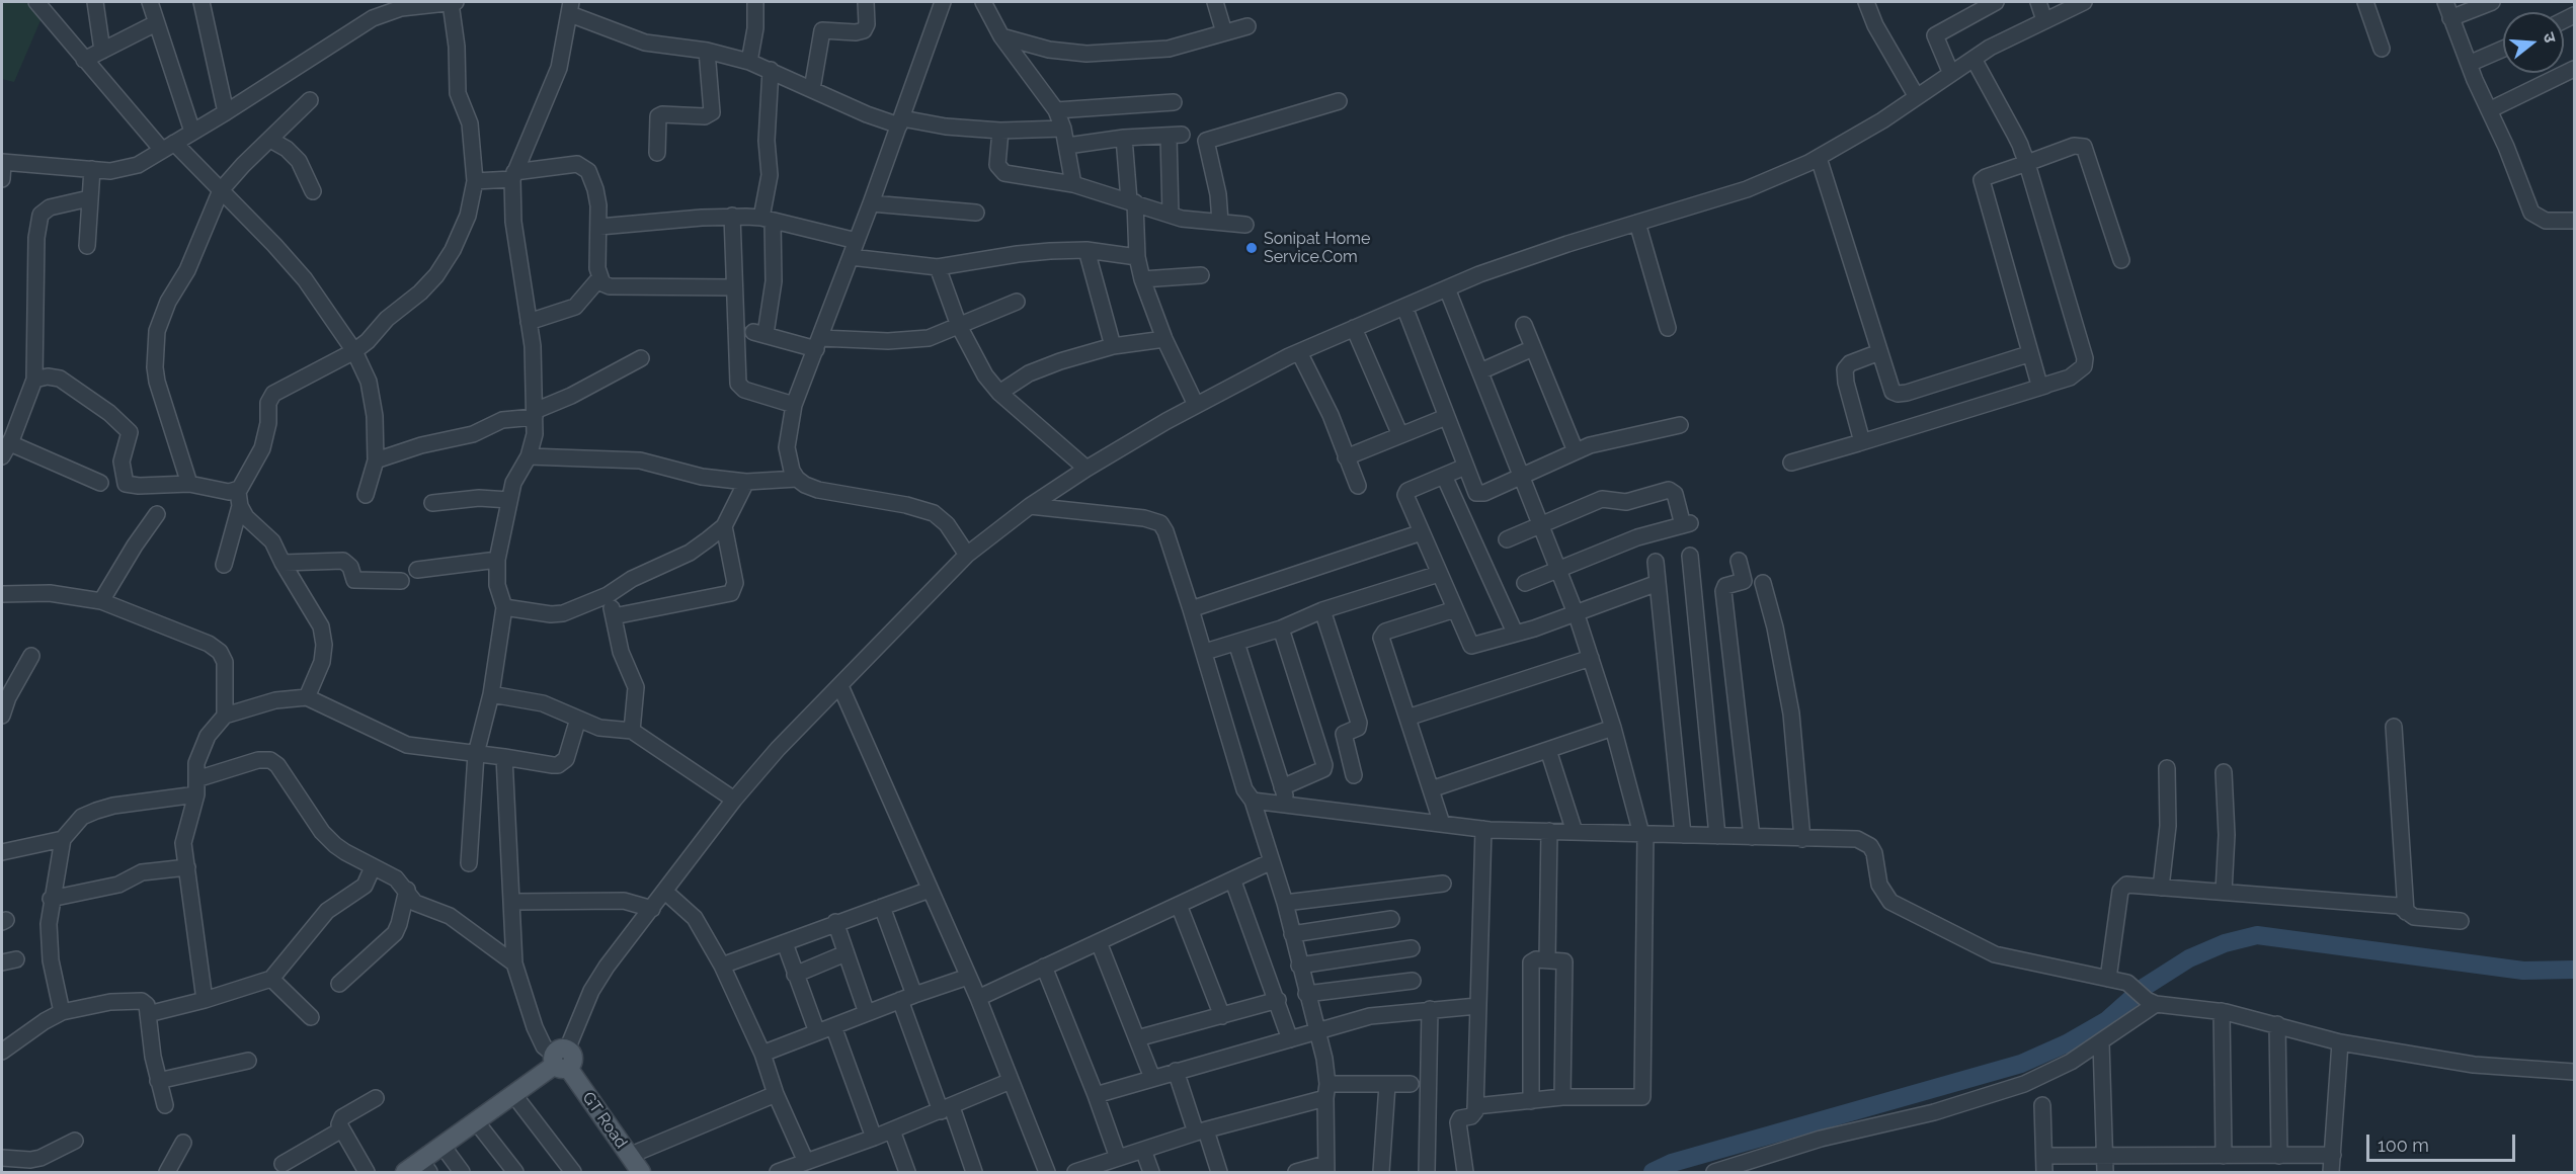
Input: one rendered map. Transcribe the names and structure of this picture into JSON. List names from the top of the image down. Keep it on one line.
{"streets":{"main road":["GT Road"]},"places":["Sonipat Home Service.Com"],"scale_bar":"100 m","north":"right"}
